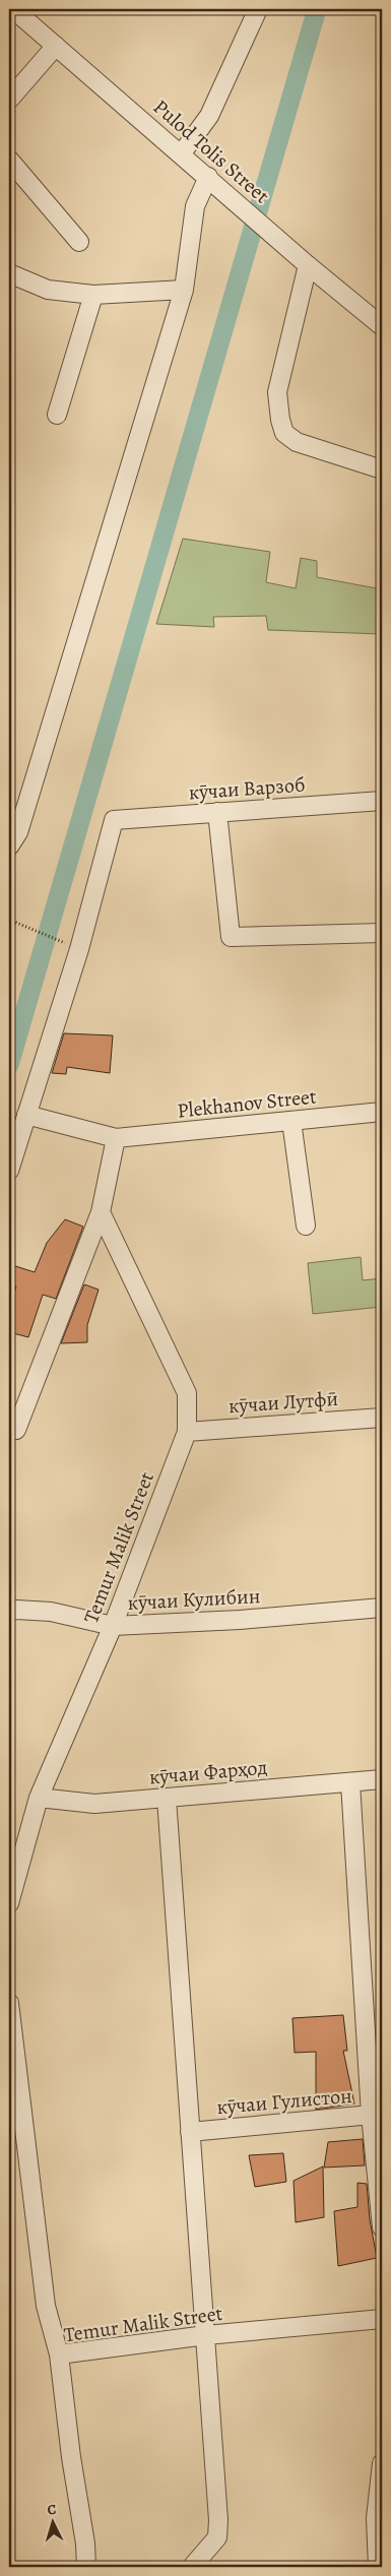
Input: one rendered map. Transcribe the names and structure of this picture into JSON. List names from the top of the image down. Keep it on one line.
{"streets":{"street":["Pulod Tolis Street","кӯчаи Варзоб","Plekhanov Street","кӯчаи Лутфӣ","Temur Malik Street","кӯчаи Кулибин","кӯчаи Фарҳод","кӯчаи Гулистон"]},"crossings":[["кӯчаи Лутфӣ","Temur Malik Street"],["Temur Malik Street","кӯчаи Кулибин"],["Temur Malik Street","кӯчаи Фарҳод"]],"north":"top"}
